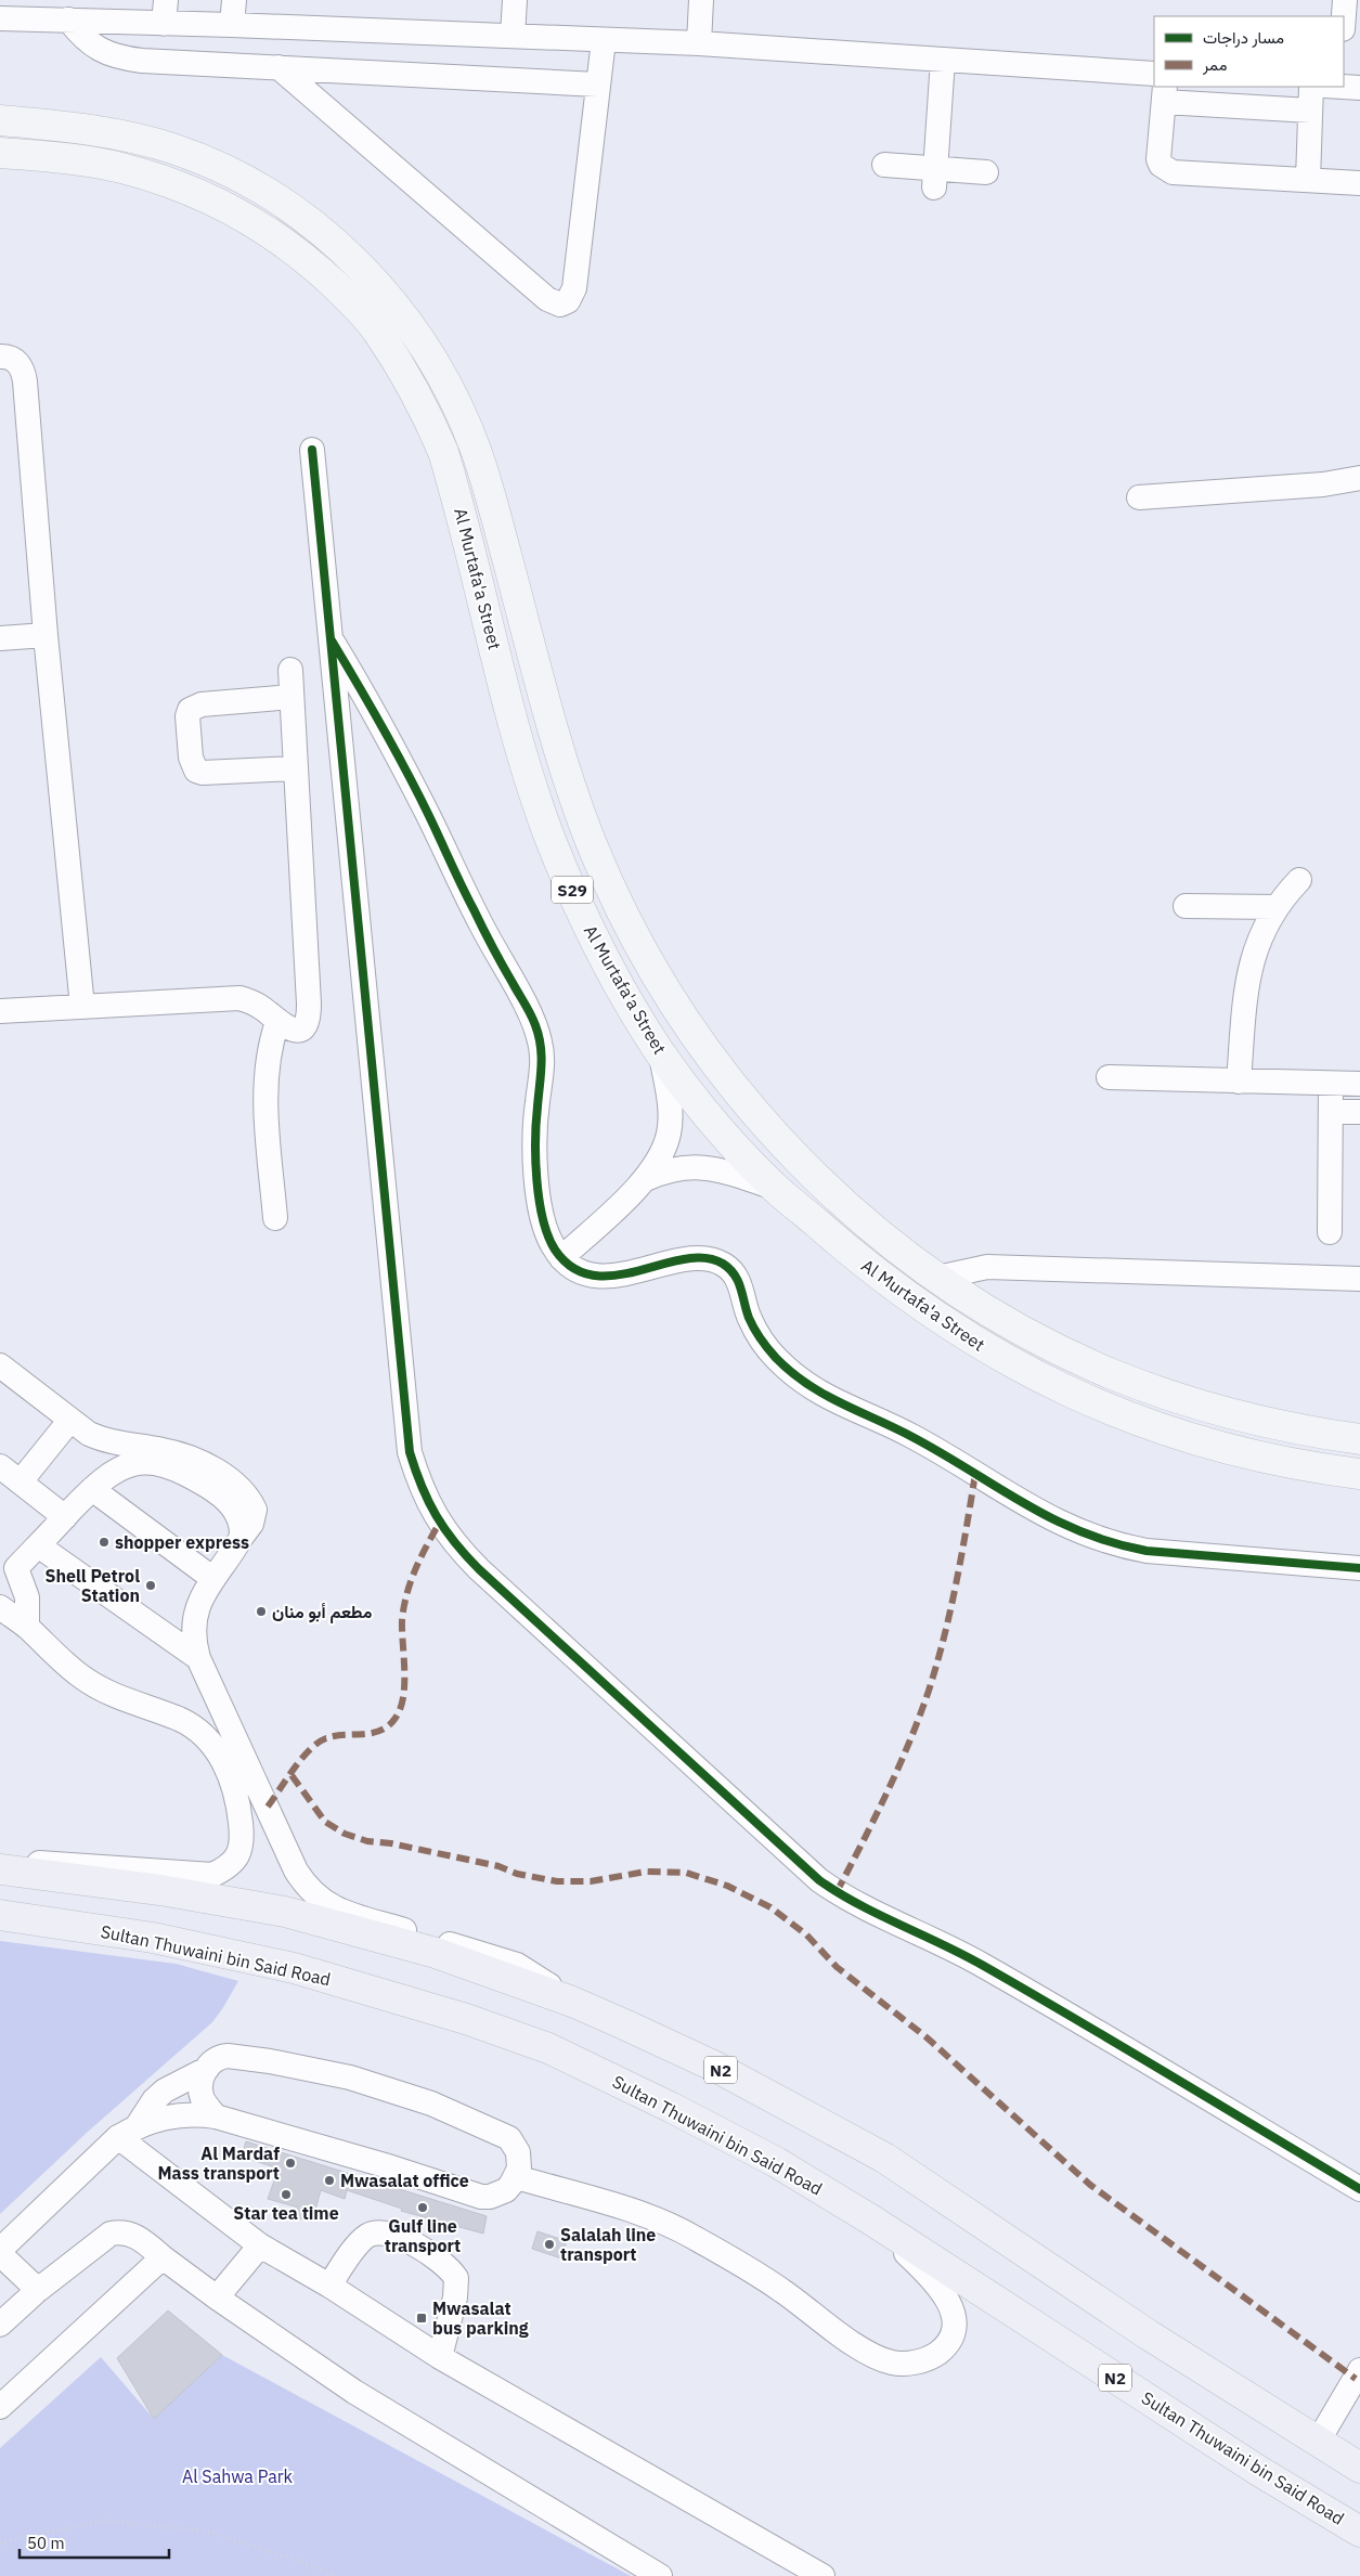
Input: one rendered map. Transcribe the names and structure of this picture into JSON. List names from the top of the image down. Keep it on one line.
{"streets":{"highway":["Sultan Thuwaini bin Said Road","N2"],"main road":["Al Murtafa'a Street","S29"]},"parks":["Al Sahwa Park"],"places":{"other":["shopper express","Shell Petrol Station","مطعم أبو منان","Al Mardaf Mass transport","Mwasalat office","Star tea time","Gulf line transport","Salalah line transport"],"transit":["Mwasalat bus parking"]},"legend":["مسار دراجات","ممر"],"scale_bar":"50 m"}
